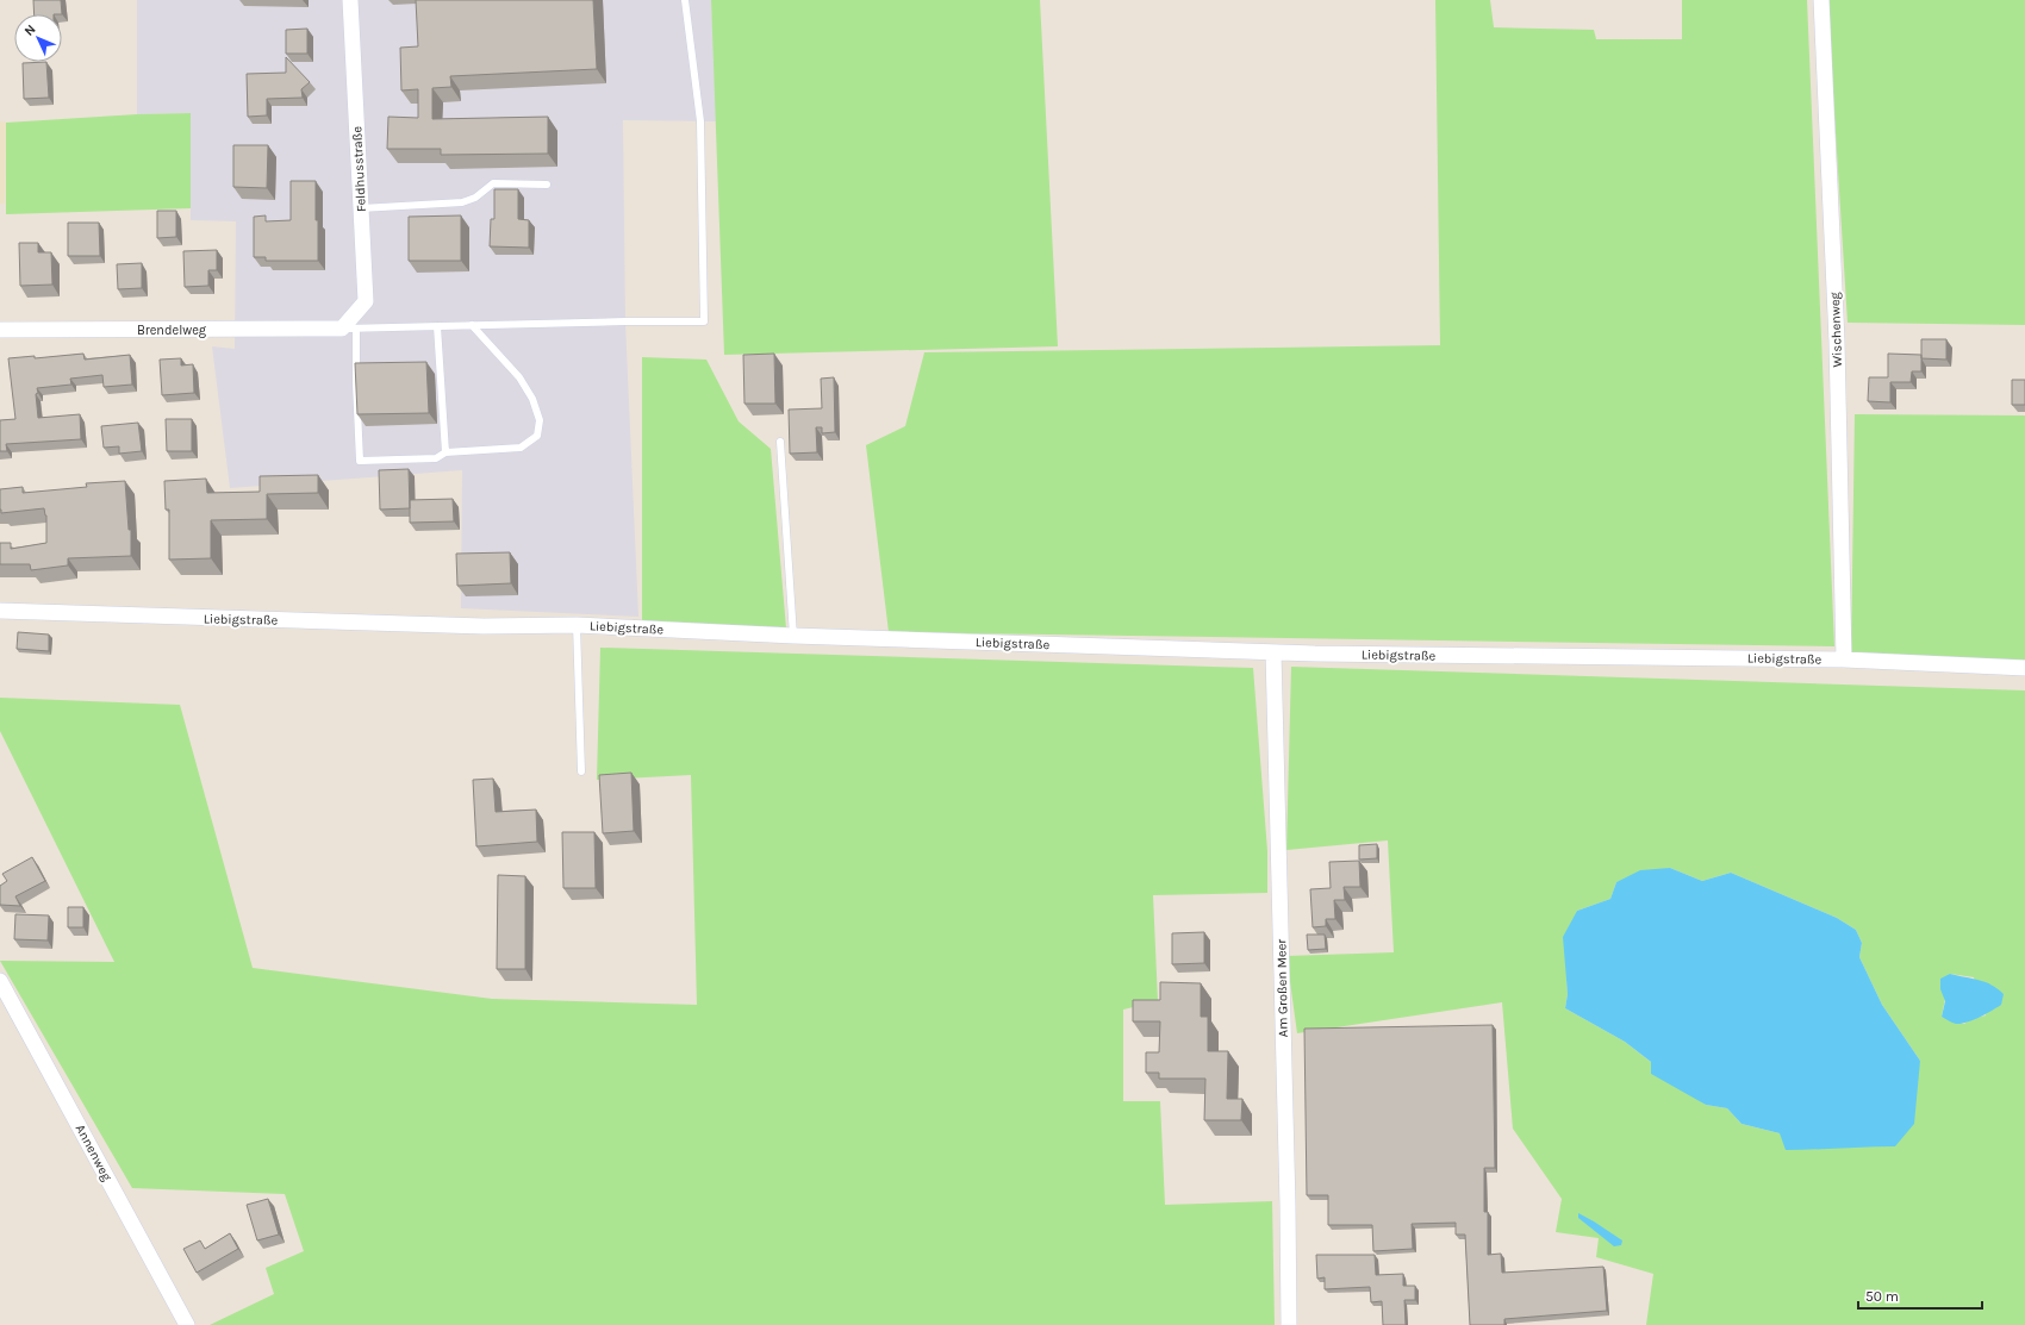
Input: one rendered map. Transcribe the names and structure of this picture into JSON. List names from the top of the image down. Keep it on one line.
{"streets":{"street":["Feldhusstraße","Brendelweg","Wischenweg","Liebigstraße","Am Großen Meer","Annenweg"]},"crossings":[["Feldhusstraße","Brendelweg"],["Wischenweg","Liebigstraße"],["Liebigstraße","Am Großen Meer"]],"scale_bar":"50 m","north":"top left"}
